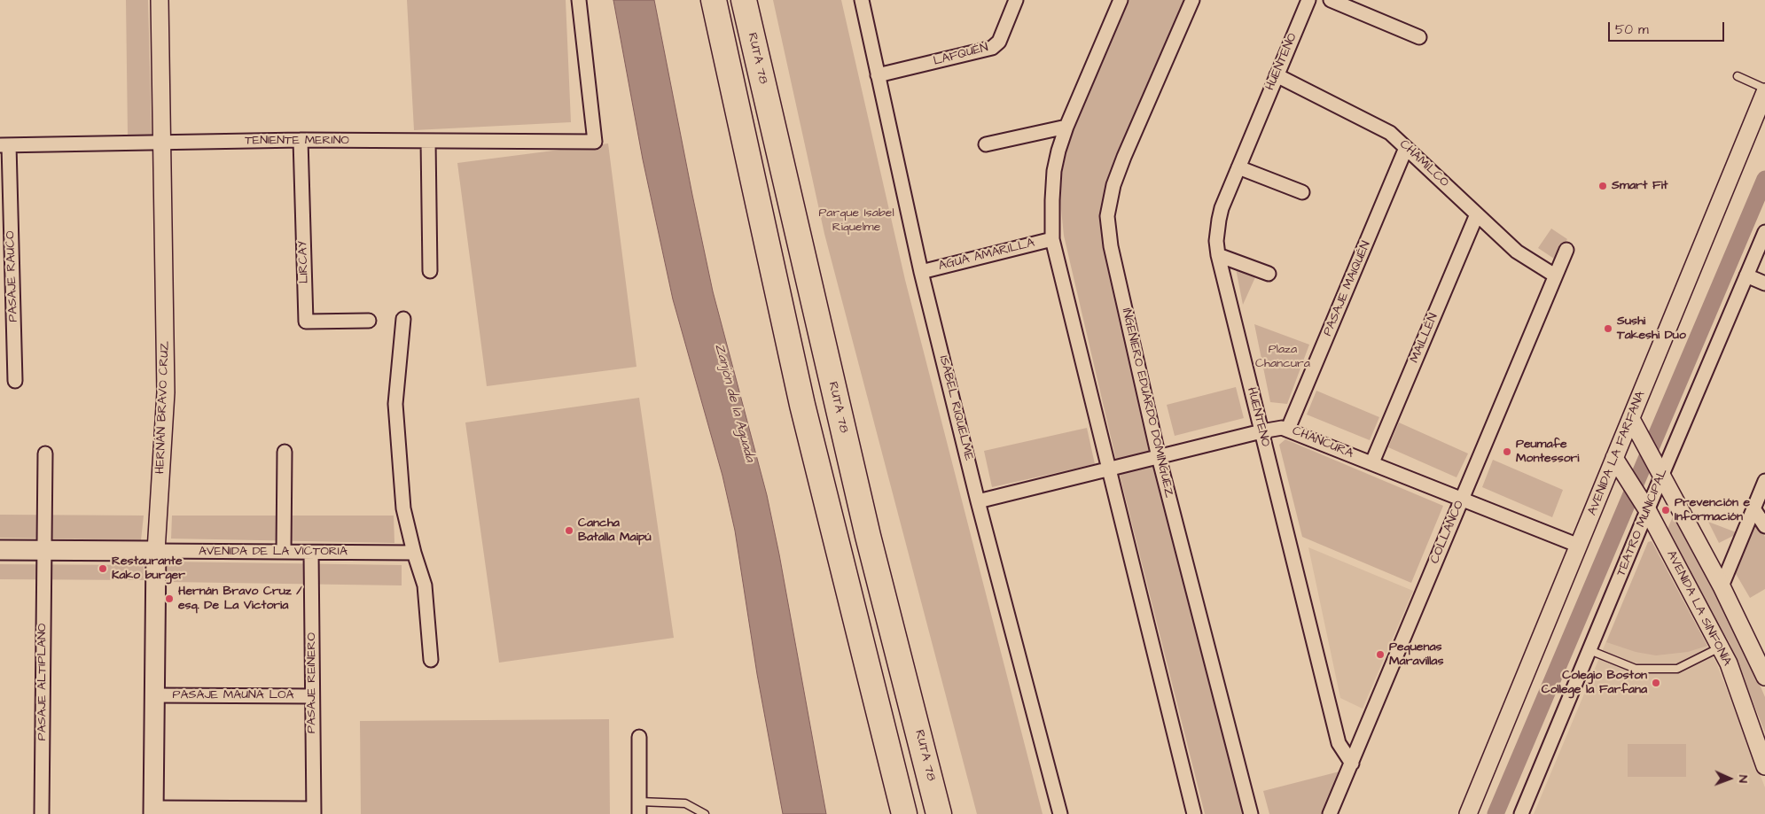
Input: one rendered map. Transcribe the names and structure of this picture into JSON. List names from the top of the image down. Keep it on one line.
{"streets":{"highway":["RUTA 78"],"main road":["HERNÁN BRAVO CRUZ","AVENIDA DE LA VICTORIA"],"street":["LAFQUÉN","HUENTENO","TENIENTE MERINO","CHAMILCO","AGUA AMARILLA","LIRCAY","PASAJE RAUCO","PASAJE MAIQUÉN","MAILLÉN","INGENIERO EDUARDO DOMÍNGUEZ","ISABEL RIQUELME","CHANCURA","AVENIDA LA FARFANA","TEATRO MUNICIPAL","COLLANCO","AVENIDA LA SINFONÍA","PASAJE ALTIPLANO","PASAJE REINERO","PASAJE MAUNA LOA"]},"crossings":[["LAFQUÉN","ISABEL RIQUELME"],["HUENTENO","CHAMILCO"],["HUENTENO","CHANCURA"],["HUENTENO","COLLANCO"],["TENIENTE MERINO","LIRCAY"],["TENIENTE MERINO","PASAJE RAUCO"],["TENIENTE MERINO","HERNÁN BRAVO CRUZ"],["CHAMILCO","PASAJE MAIQUÉN"],["CHAMILCO","MAILLÉN"],["CHAMILCO","COLLANCO"],["AGUA AMARILLA","ISABEL RIQUELME"],["PASAJE MAIQUÉN","CHANCURA"],["MAILLÉN","CHANCURA"],["INGENIERO EDUARDO DOMÍNGUEZ","CHANCURA"],["HERNÁN BRAVO CRUZ","AVENIDA DE LA VICTORIA"],["HERNÁN BRAVO CRUZ","PASAJE MAUNA LOA"],["ISABEL RIQUELME","CHANCURA"],["CHANCURA","AVENIDA LA FARFANA"],["CHANCURA","COLLANCO"],["AVENIDA LA FARFANA","AVENIDA LA SINFONÍA"],["TEATRO MUNICIPAL","AVENIDA LA SINFONÍA"],["AVENIDA DE LA VICTORIA","PASAJE ALTIPLANO"],["AVENIDA DE LA VICTORIA","PASAJE REINERO"],["PASAJE REINERO","PASAJE MAUNA LOA"]],"water":["Zanjón de la Aguada"],"parks":["Parque Isabel Riquelme","Plaza Chancura"],"places":["Smart Fit","Sushi Takeshi Duo","Peumafe Montessori","Prevención e Información","Cancha Batalla Maipú","Restaurante Kako burger","Hernán Bravo Cruz / esq. De La Victoria","Pequenas Maravillas","Colegio Boston College la Farfana"],"scale_bar":"50 m","north":"right"}
